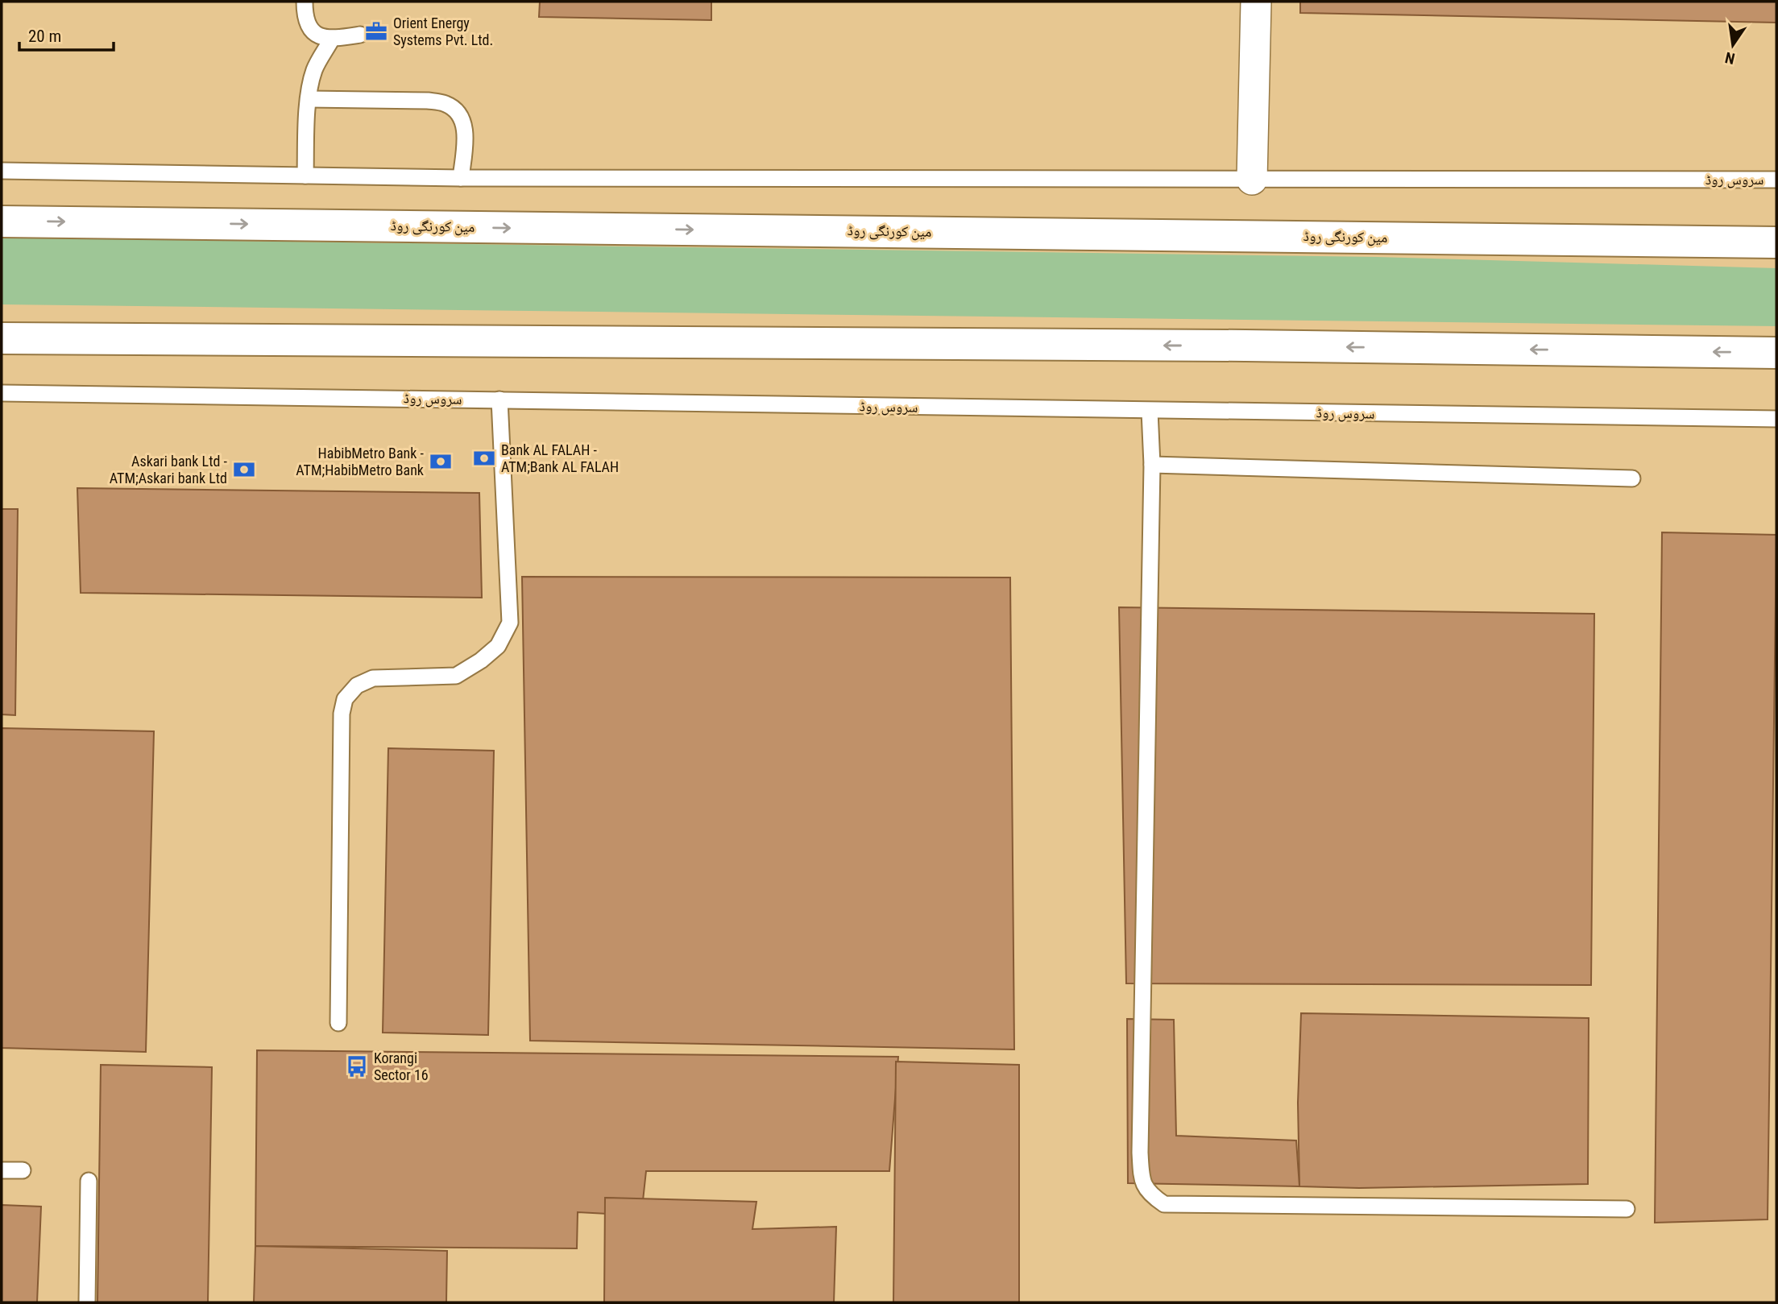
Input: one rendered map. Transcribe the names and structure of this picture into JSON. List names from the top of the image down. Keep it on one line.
{"streets":{"main road":["مین کورنگی روڈ"],"lane":["سروس روڈ"]},"places":{"office":["Orient Energy Systems Pvt. Ltd."],"bank":["Bank AL FALAH - ATM;Bank AL FALAH","HabibMetro Bank - ATM;HabibMetro Bank","Askari bank Ltd - ATM;Askari bank Ltd"],"bus stop":["Korangi Sector 16"]},"scale_bar":"20 m","north":"bottom"}
